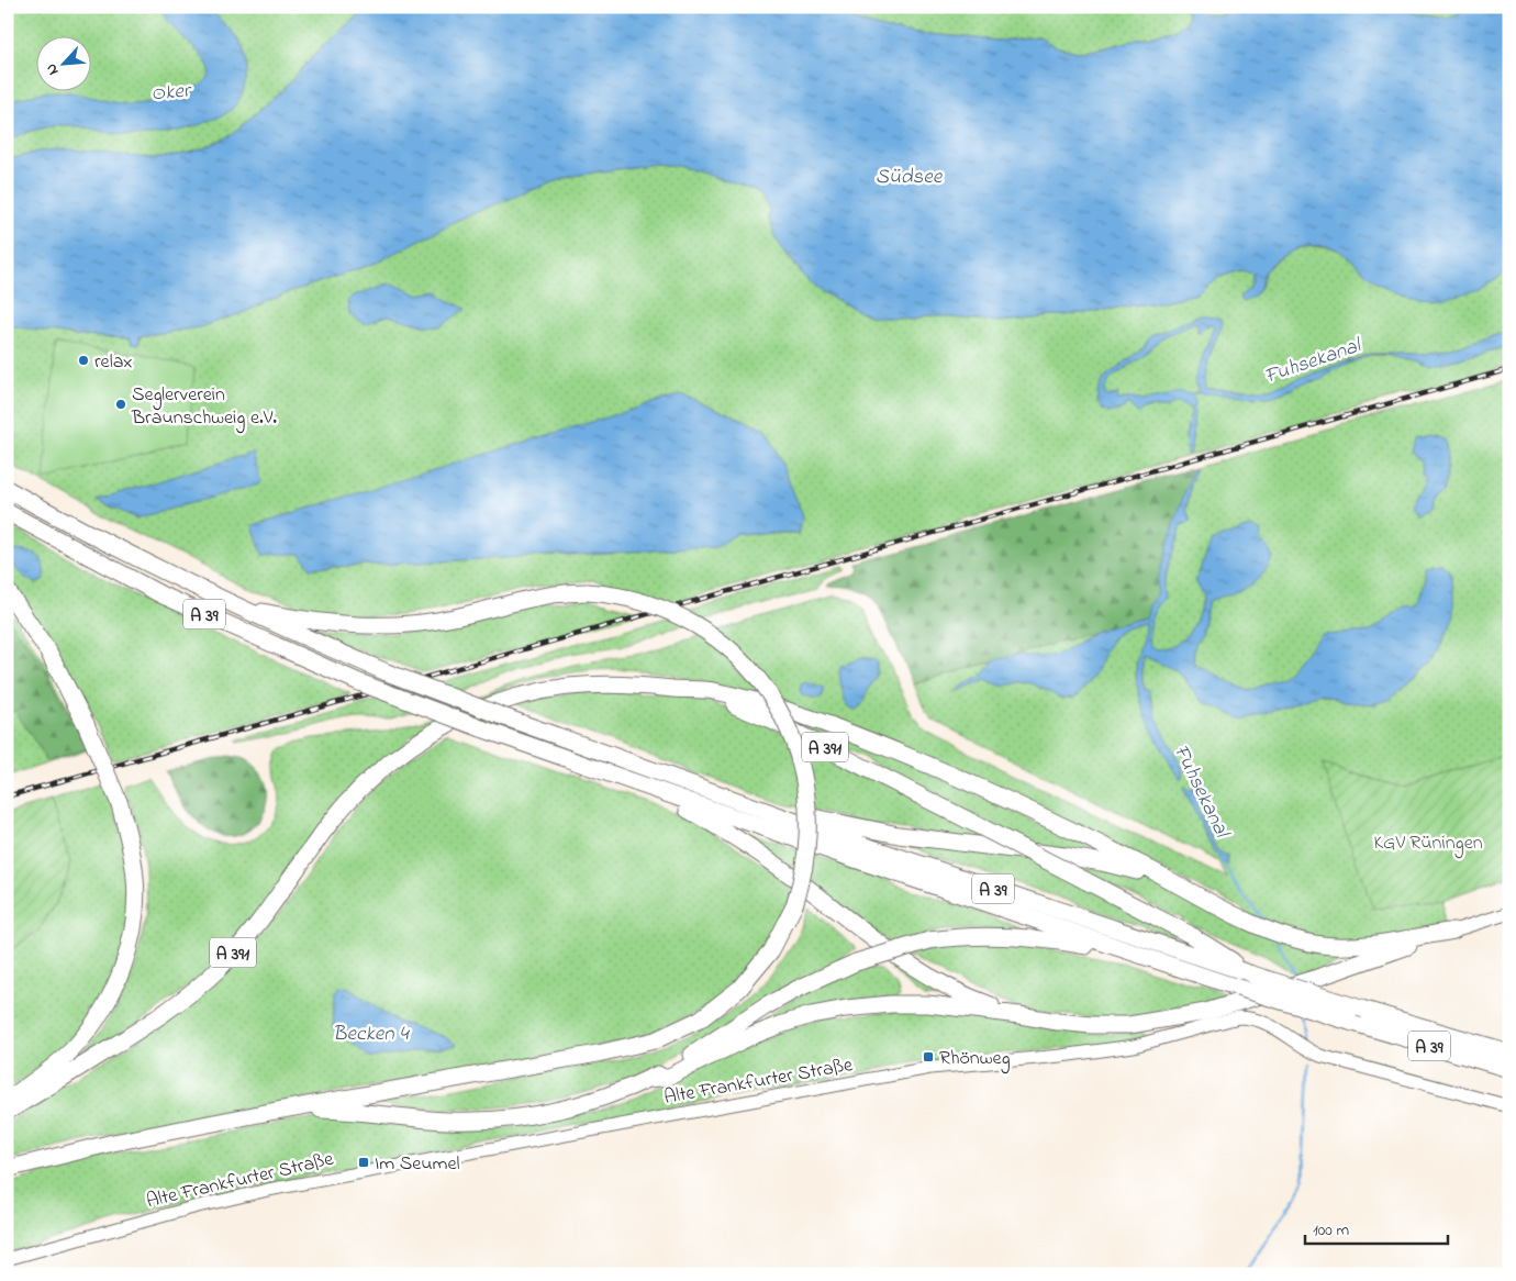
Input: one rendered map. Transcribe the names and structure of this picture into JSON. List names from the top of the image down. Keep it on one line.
{"streets":{"highway":["A 39","A 391"],"street":["Alte Frankfurter Straße"]},"crossings":[["A 39","A 391"]],"water":["Oker","Südsee","Fuhsekanal","Becken 4"],"parks":["KGV Rüningen"],"places":{"other":["relax","Seglerverein Braunschweig e.V."],"transit":["Rhönweg","Im Seumel"]},"scale_bar":"100 m","north":"bottom left"}
